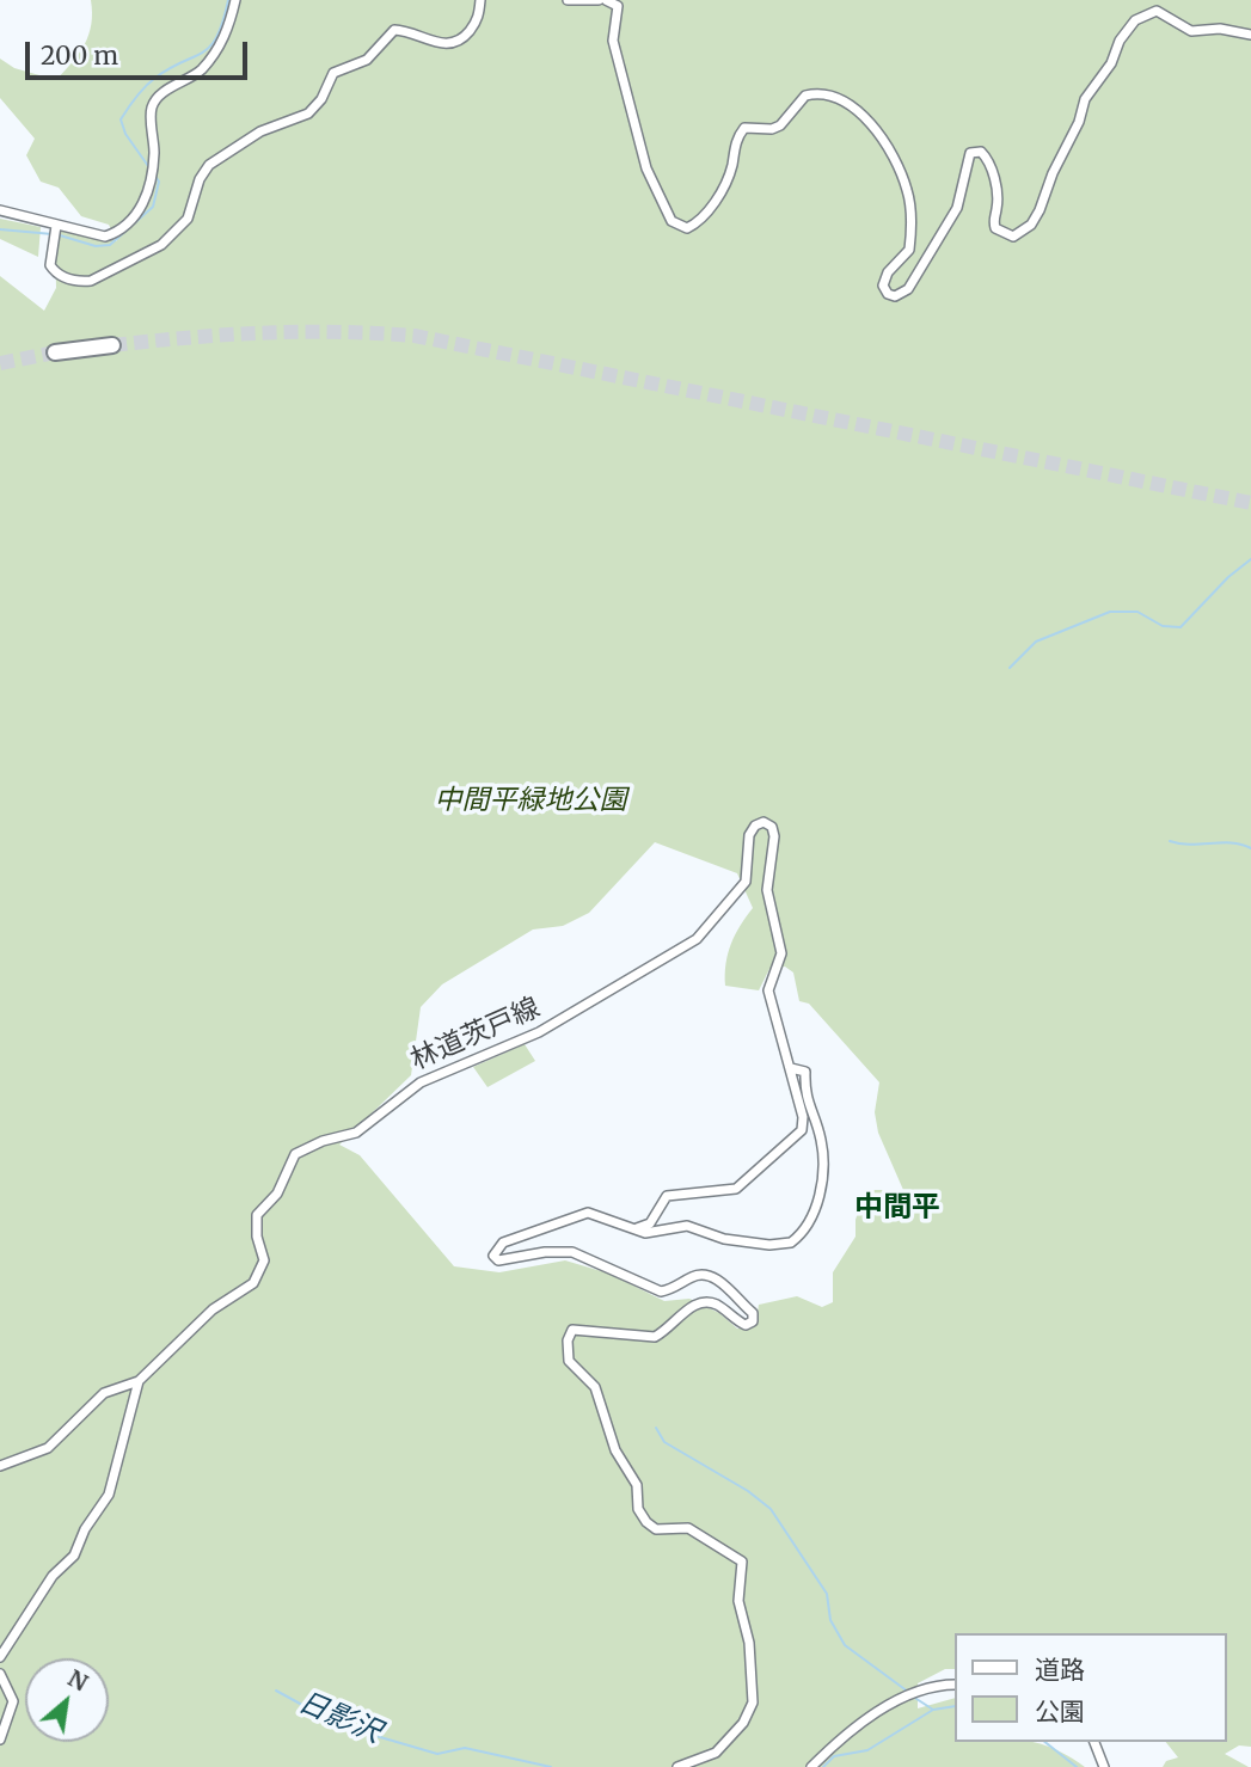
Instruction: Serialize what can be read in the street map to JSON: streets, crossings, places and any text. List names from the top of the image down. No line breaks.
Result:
{"streets":{"street":["林道茨戸線"]},"districts":["中間平"],"water":["日影沢"],"parks":["中間平緑地公園"],"legend":["道路","公園"],"scale_bar":"200 m","north":"top right"}
